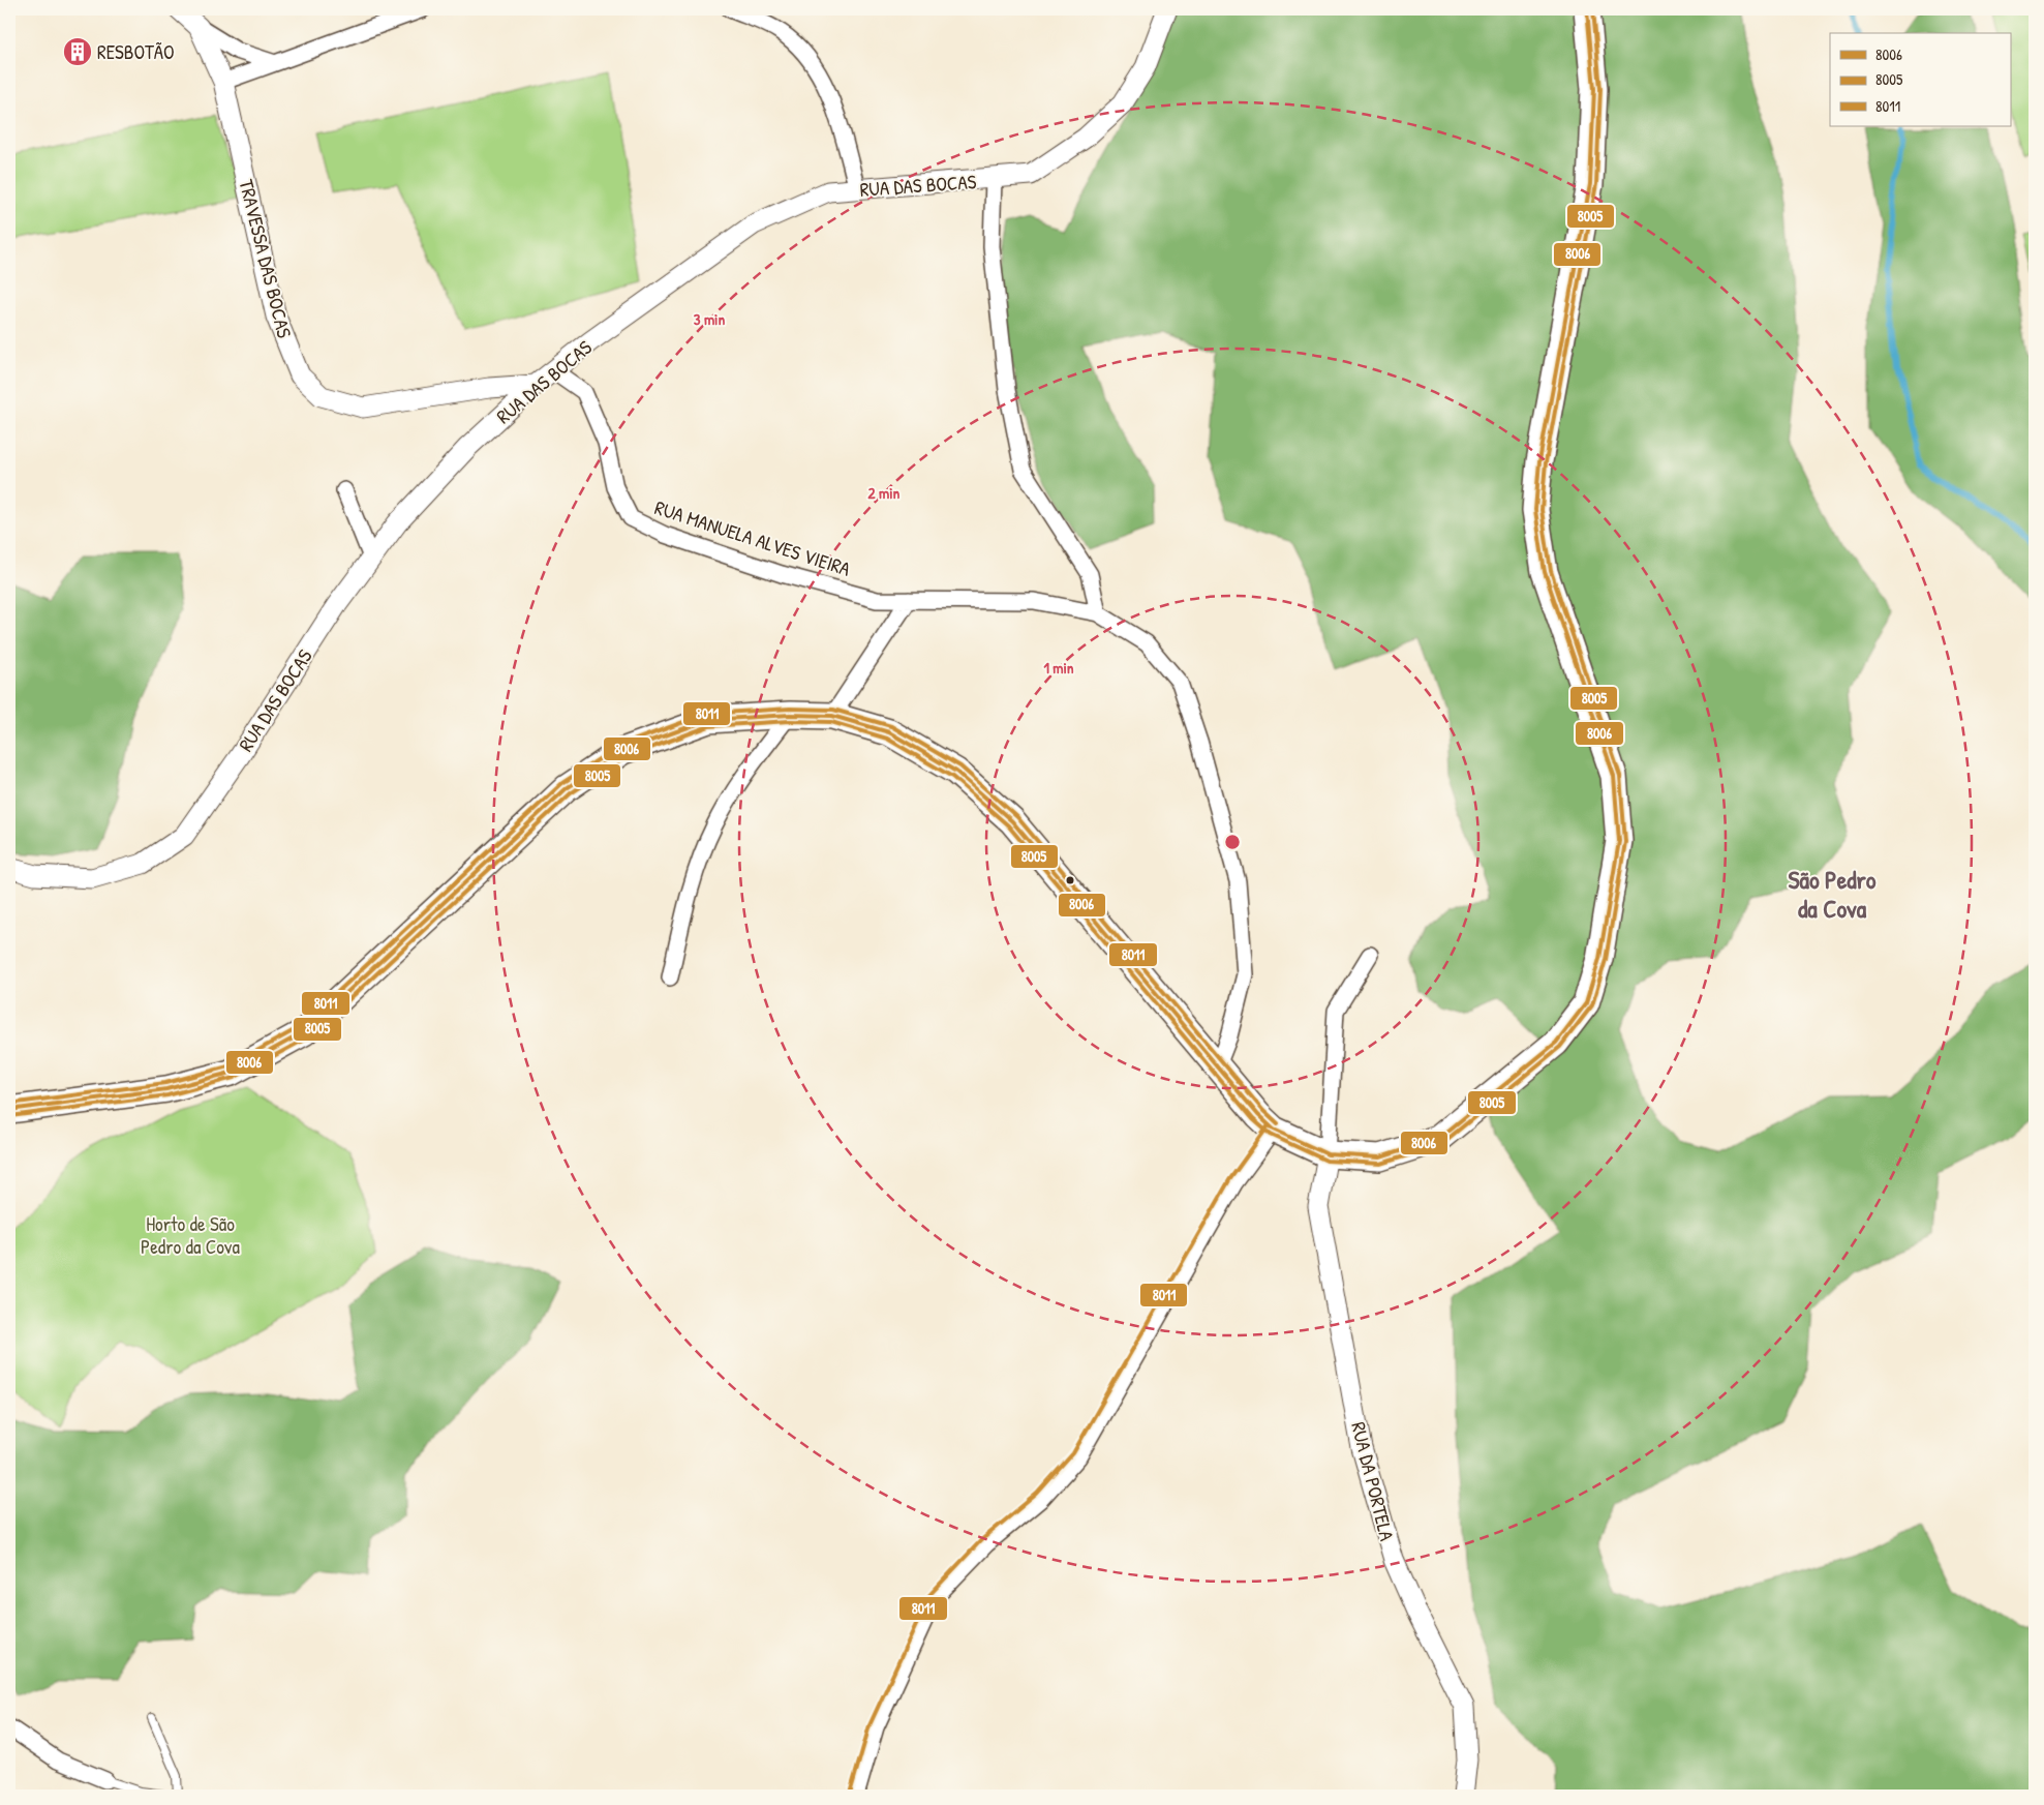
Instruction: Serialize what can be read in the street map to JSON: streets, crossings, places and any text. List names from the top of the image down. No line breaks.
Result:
{"streets":{"street":["RUA DAS BOCAS","TRAVESSA DAS BOCAS","RUA MANUELA ALVES VIEIRA","RUA DA PORTELA"]},"crossings":[["RUA DAS BOCAS","TRAVESSA DAS BOCAS"],["RUA DAS BOCAS","RUA MANUELA ALVES VIEIRA"]],"districts":["São Pedro da Cova"],"parks":["Horto de São Pedro da Cova"],"places":{"building":["RESBOTÃO"]},"lines":["transit line 8006","transit line 8005","transit line 8011"],"legend":["8006","8005","8011"],"rings":["3 min","2 min","1 min"]}
